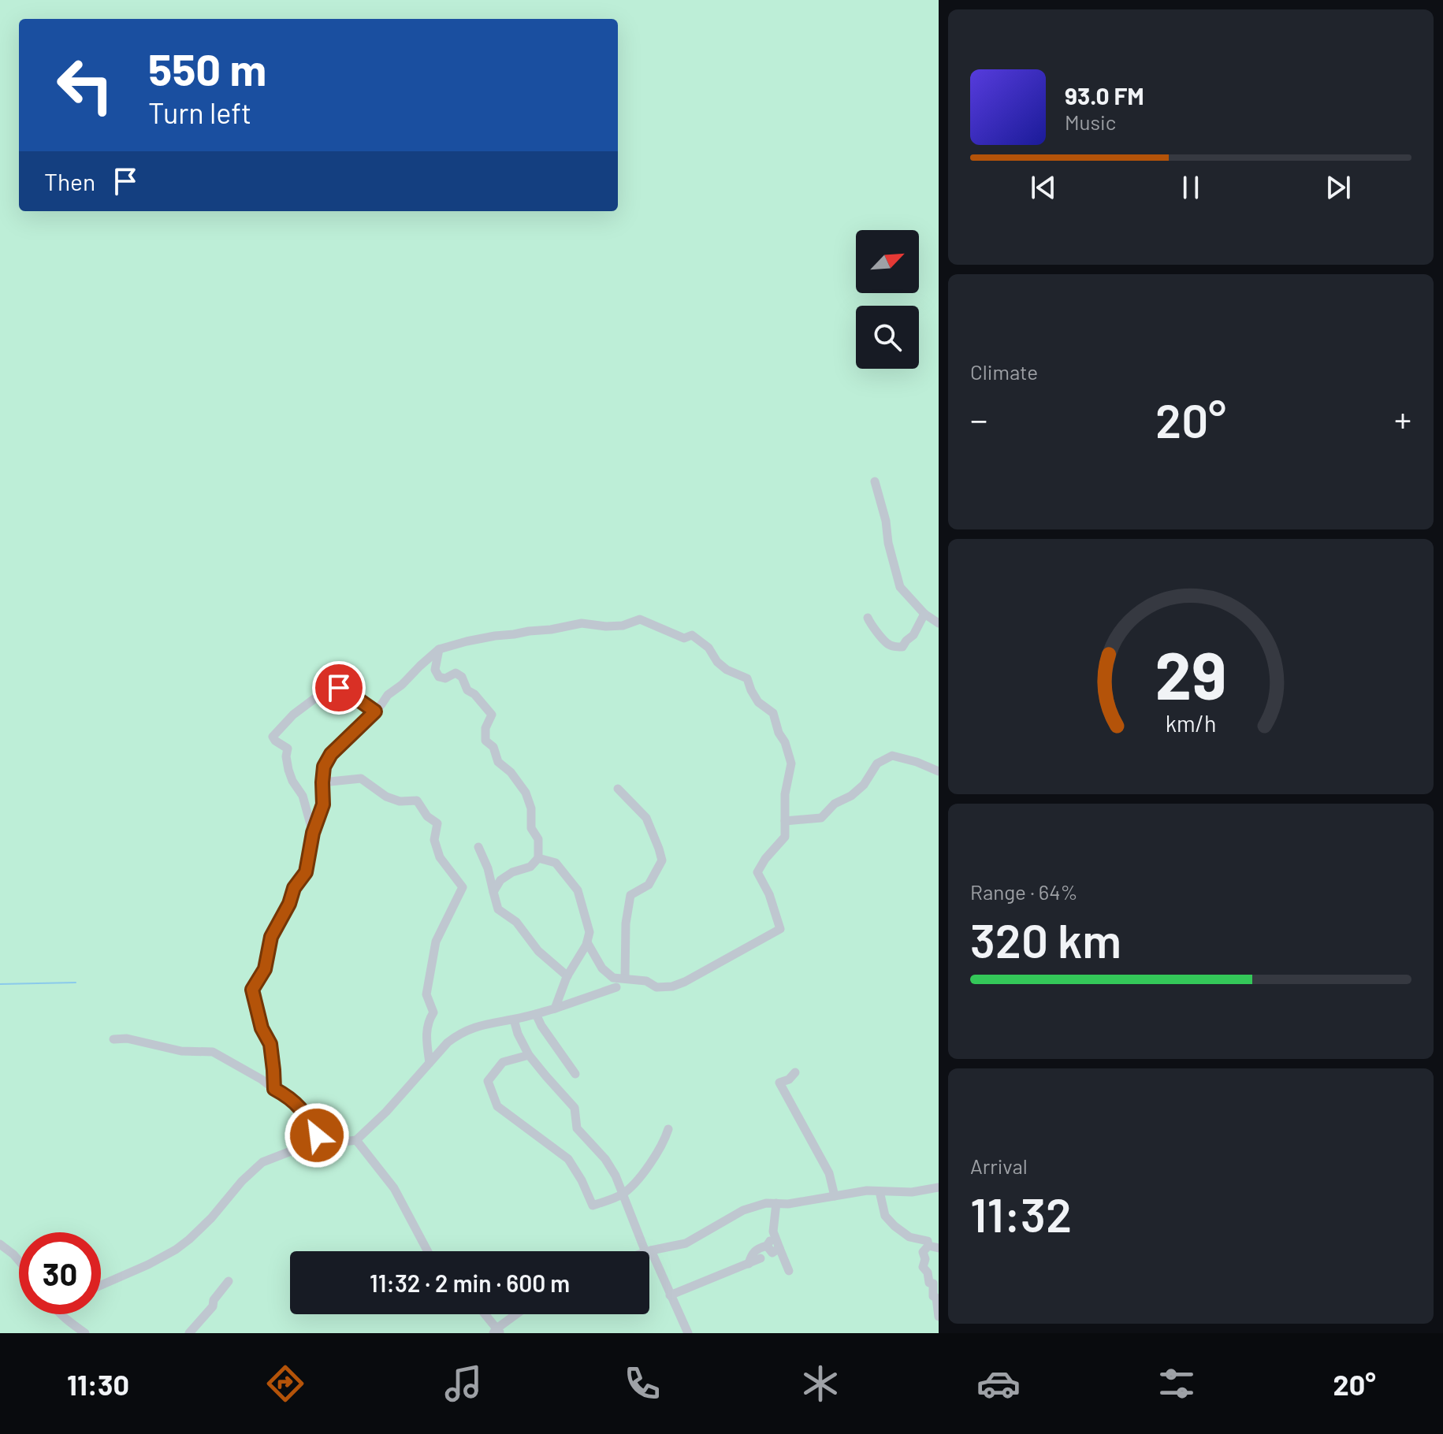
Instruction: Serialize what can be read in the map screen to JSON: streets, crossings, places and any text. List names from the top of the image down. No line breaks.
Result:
{"north":"top right","page":{"turn":["550 m","Turn left"],"song":["93.0 FM","Music"],"then":"Then","tile":["Climate",["Range · 64%","320 km"],["Arrival","11:32"]],"heat":["−","20°","+"],"limit":"30","trip":"11:32 · 2 min · 600 m","tabs":["11:30","20°"],"gauge":["29","km/h"]}}
